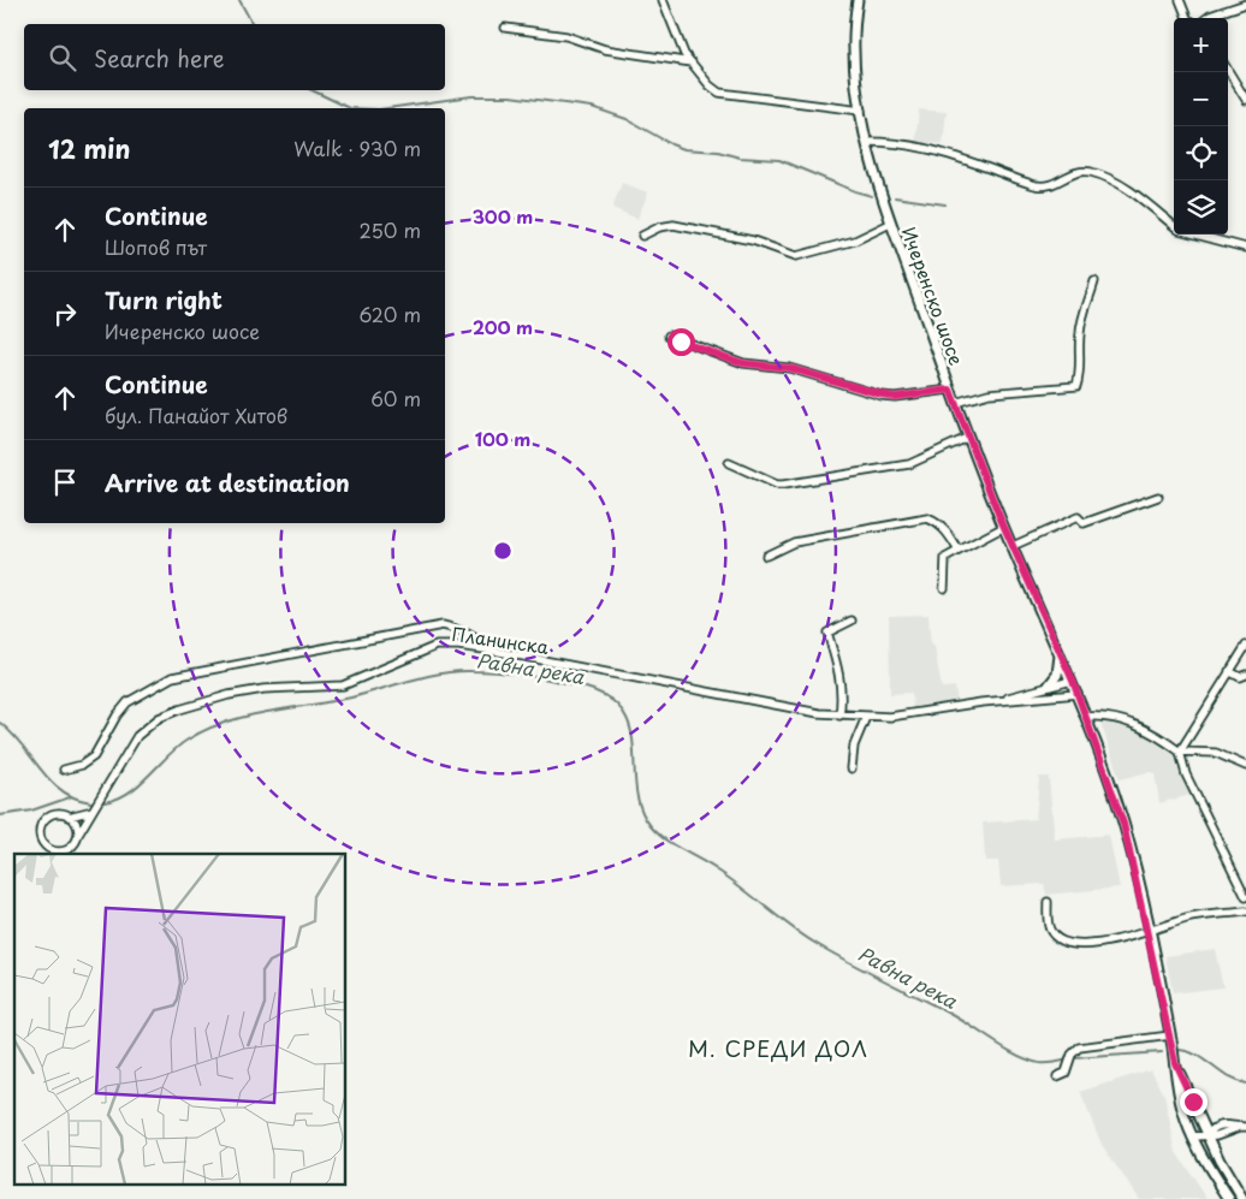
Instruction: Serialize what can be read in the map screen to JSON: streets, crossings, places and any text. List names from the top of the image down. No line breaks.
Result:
{"streets":{"street":["Ичеренско шосе","Планинска"]},"districts":["М. СРЕДИ ДОЛ"],"water":["Равна река"],"page":{"map_buttons":["+","−"],"search":"Search here","heading":["12 min","Walk · 930 m"],"list":[["Continue","Шопов път","250 m"],["Turn right","Ичеренско шосе","620 m"],["Continue","бул. Панайот Хитов","60 m"],"Arrive at destination"]},"rings":["300 m","200 m","100 m"]}
